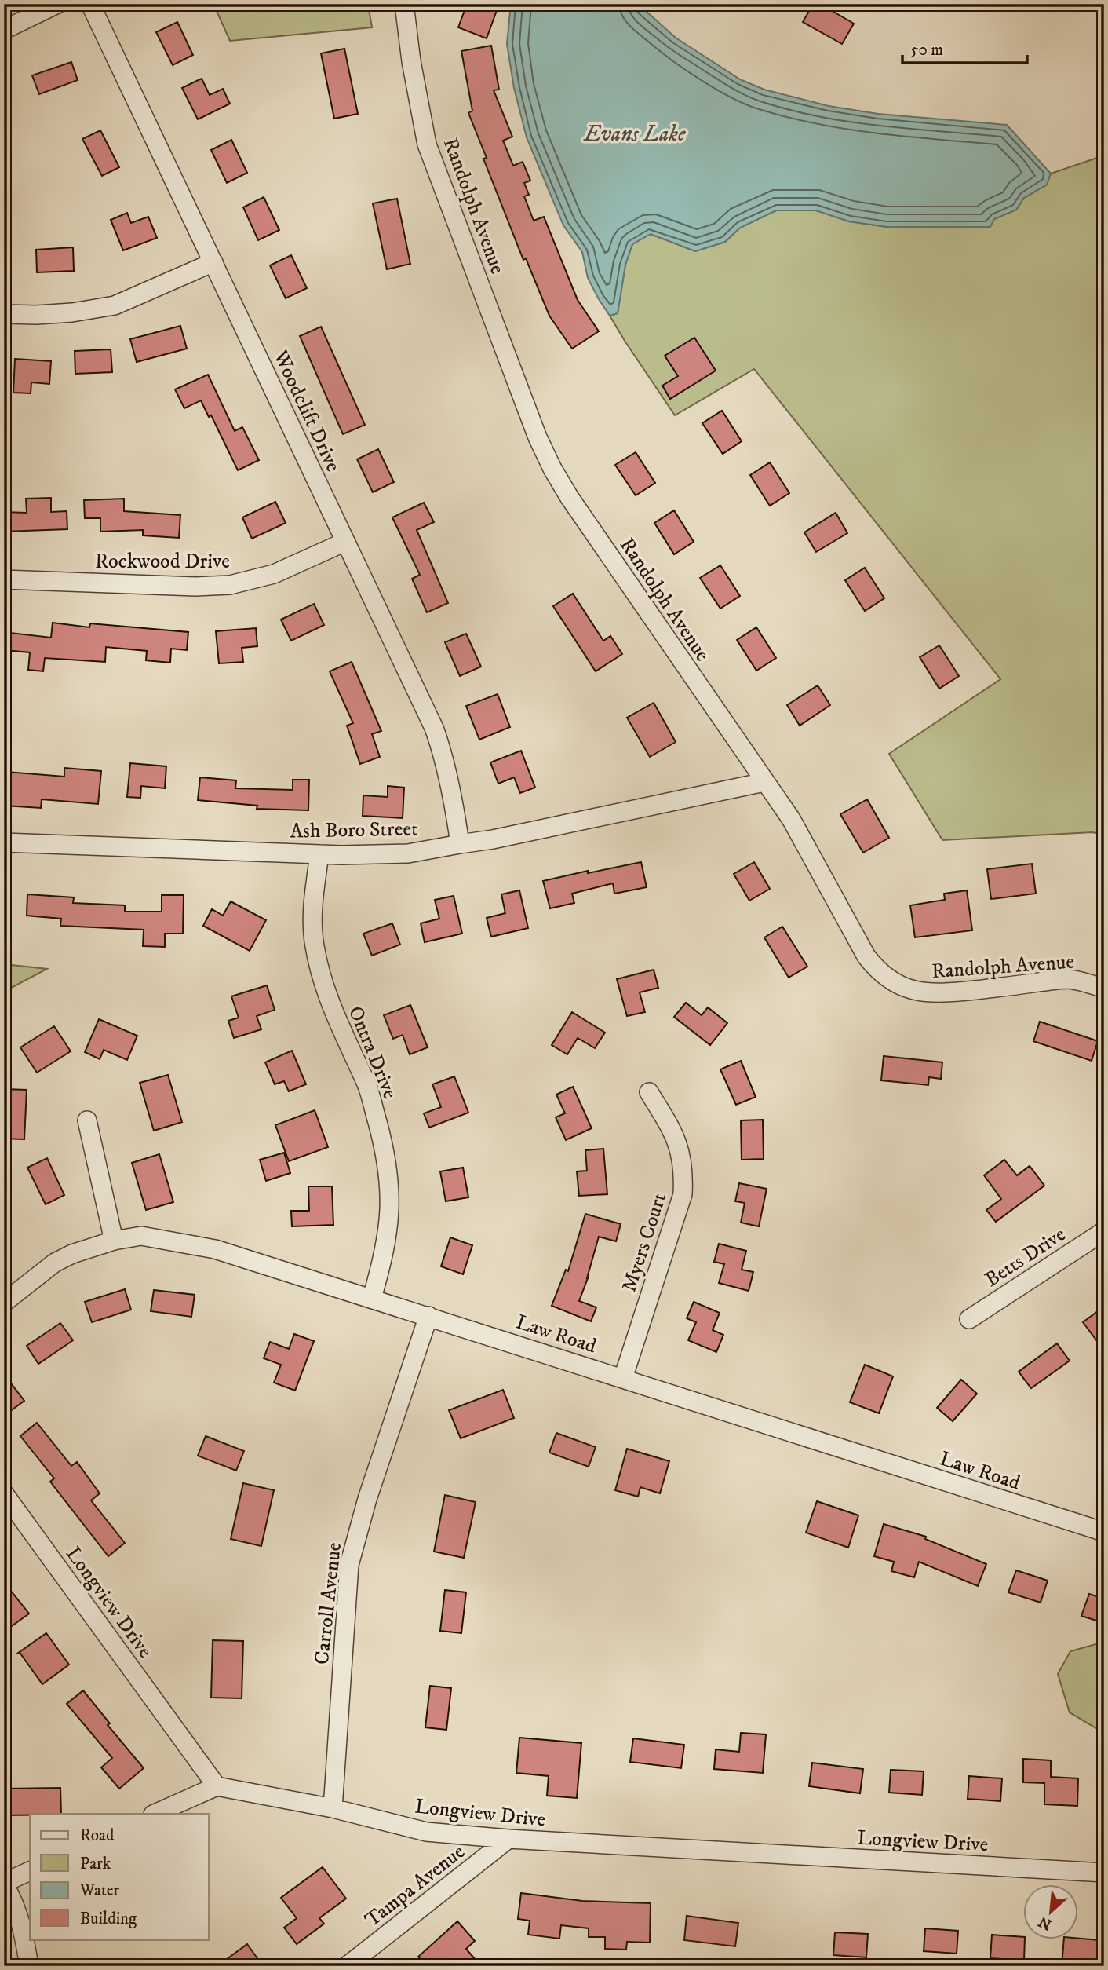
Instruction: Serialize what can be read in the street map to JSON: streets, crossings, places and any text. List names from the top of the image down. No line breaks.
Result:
{"streets":{"street":["Randolph Avenue","Woodclift Drive","Rockwood Drive","Ash Boro Street","Ontra Drive","Myers Court","Betts Drive","Law Road","Longview Drive","Carroll Avenue","Tampa Avenue"]},"crossings":[["Randolph Avenue","Ash Boro Street"],["Woodclift Drive","Rockwood Drive"],["Woodclift Drive","Ash Boro Street"],["Ash Boro Street","Ontra Drive"],["Ontra Drive","Law Road"],["Myers Court","Law Road"],["Law Road","Carroll Avenue"],["Longview Drive","Carroll Avenue"],["Longview Drive","Tampa Avenue"]],"water":["Evans Lake"],"legend":["Road","Park","Water","Building"],"scale_bar":"50 m","north":"bottom left"}
